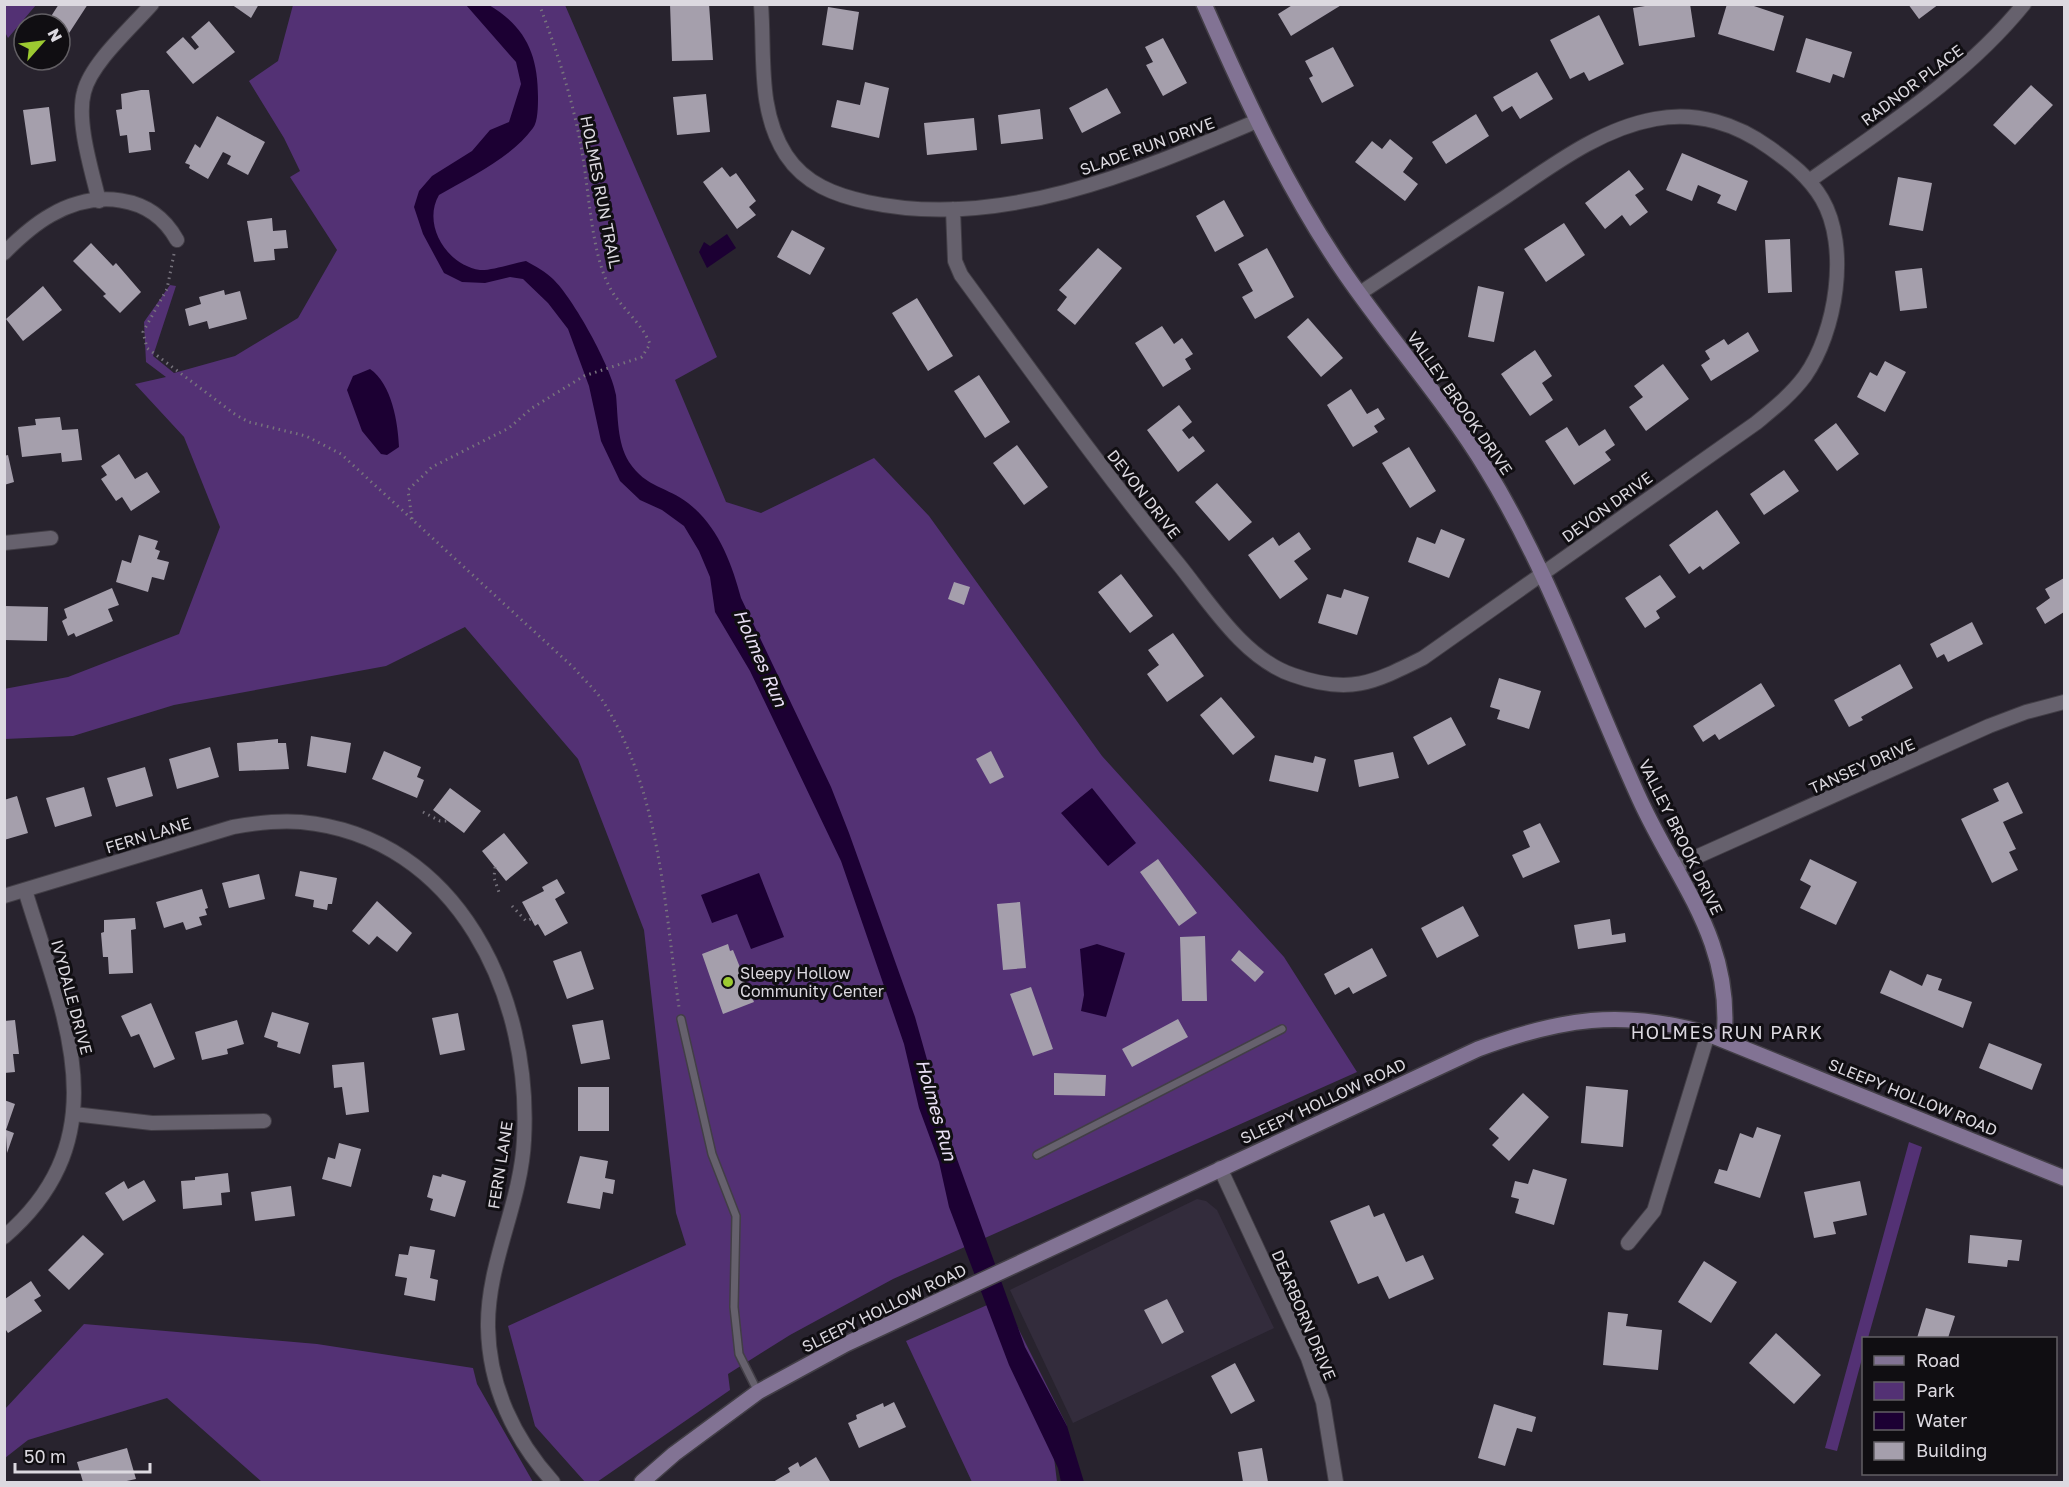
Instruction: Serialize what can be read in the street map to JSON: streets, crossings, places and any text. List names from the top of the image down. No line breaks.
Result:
{"streets":{"main road":["VALLEY BROOK DRIVE","SLEEPY HOLLOW ROAD"],"street":["RADNOR PLACE","SLADE RUN DRIVE","DEVON DRIVE","TANSEY DRIVE","FERN LANE","IVYDALE DRIVE","DEARBORN DRIVE"],"path":["HOLMES RUN TRAIL"]},"crossings":[["RADNOR PLACE","DEVON DRIVE"],["SLADE RUN DRIVE","VALLEY BROOK DRIVE"],["SLADE RUN DRIVE","DEVON DRIVE"],["VALLEY BROOK DRIVE","DEVON DRIVE"],["VALLEY BROOK DRIVE","TANSEY DRIVE"],["VALLEY BROOK DRIVE","SLEEPY HOLLOW ROAD"],["FERN LANE","IVYDALE DRIVE"],["SLEEPY HOLLOW ROAD","DEARBORN DRIVE"]],"districts":["HOLMES RUN PARK"],"water":["Holmes Run"],"places":["Sleepy Hollow Community Center"],"legend":["Road","Park","Water","Building"],"scale_bar":"50 m","north":"top right"}
